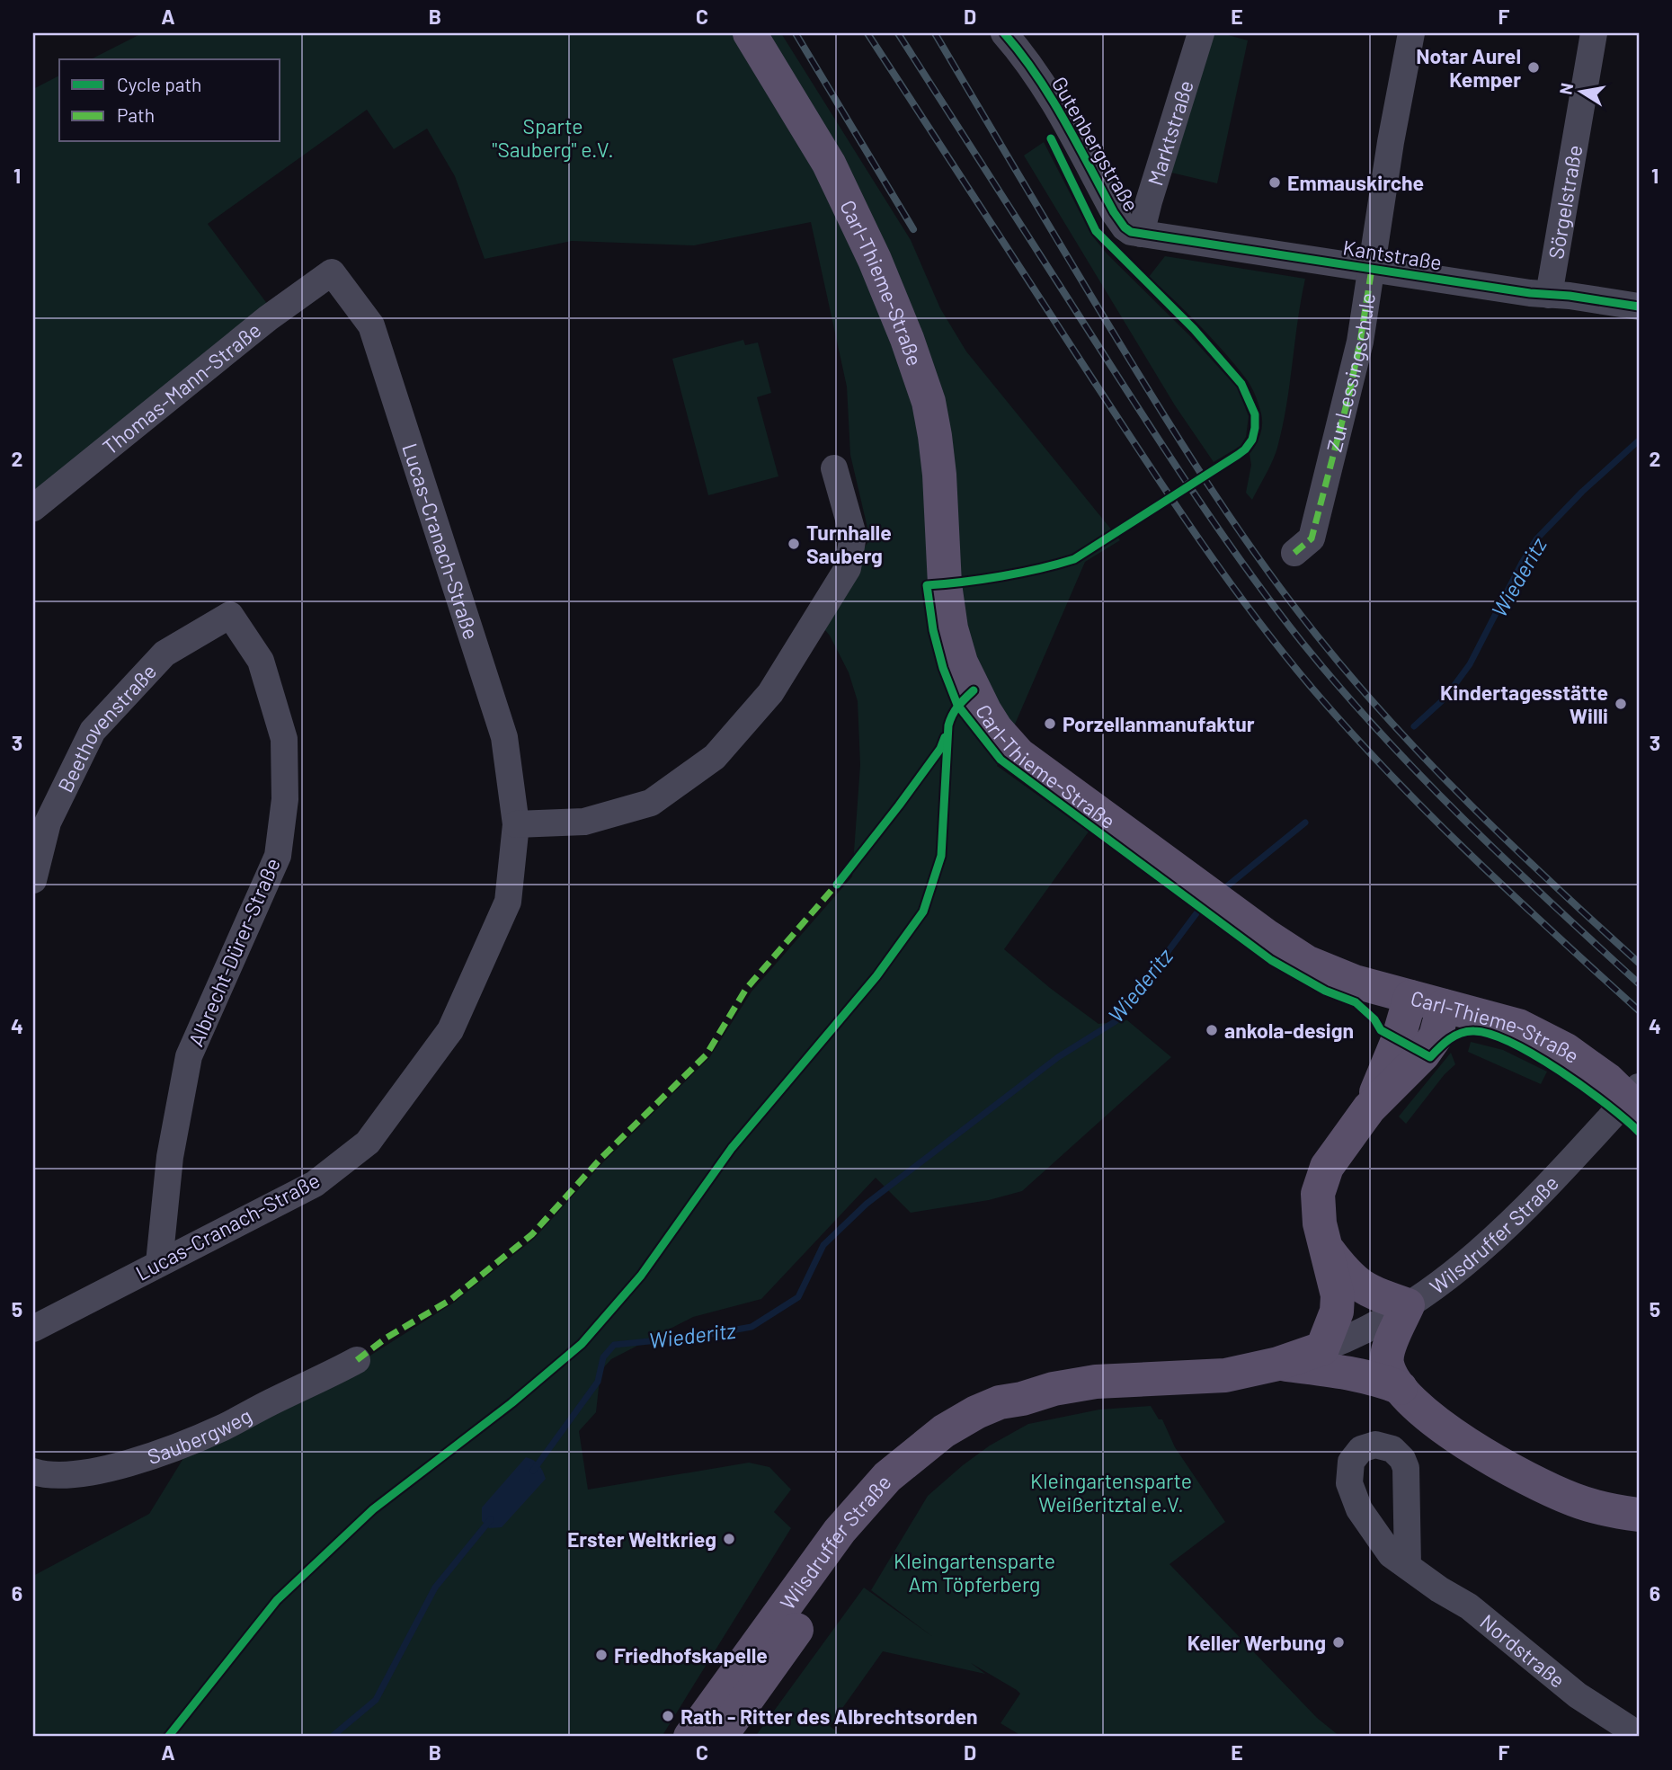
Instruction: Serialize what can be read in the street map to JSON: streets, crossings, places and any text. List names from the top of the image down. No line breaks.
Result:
{"streets":{"main road":["Carl-Thieme-Straße","Wilsdruffer Straße"],"street":["Marktstraße","Gutenbergstraße","Sörgelstraße","Kantstraße","Zur Lessingschule","Thomas-Mann-Straße","Lucas-Cranach-Straße","Beethovenstraße","Albrecht-Dürer-Straße","Saubergweg","Nordstraße"]},"crossings":[["Marktstraße","Gutenbergstraße"],["Marktstraße","Kantstraße"],["Gutenbergstraße","Kantstraße"],["Sörgelstraße","Kantstraße"],["Kantstraße","Zur Lessingschule"],["Thomas-Mann-Straße","Lucas-Cranach-Straße"],["Lucas-Cranach-Straße","Albrecht-Dürer-Straße"],["Beethovenstraße","Albrecht-Dürer-Straße"]],"water":["Wiederitz"],"parks":["Sparte \"Sauberg\" e.V.","Kleingartensparte Weißeritztal e.V.","Kleingartensparte Am Töpferberg"],"places":["Notar Aurel Kemper","Emmauskirche","Turnhalle Sauberg","Kindertagesstätte Willi","Porzellanmanufaktur","ankola-design","Erster Weltkrieg","Keller Werbung","Friedhofskapelle","Rath - Ritter des Albrechtsorden"],"legend":["Cycle path","Path"],"north":"left","grid":{"columns":["A","B","C","D","E","F"],"rows":["1","2","3","4","5","6"]}}
